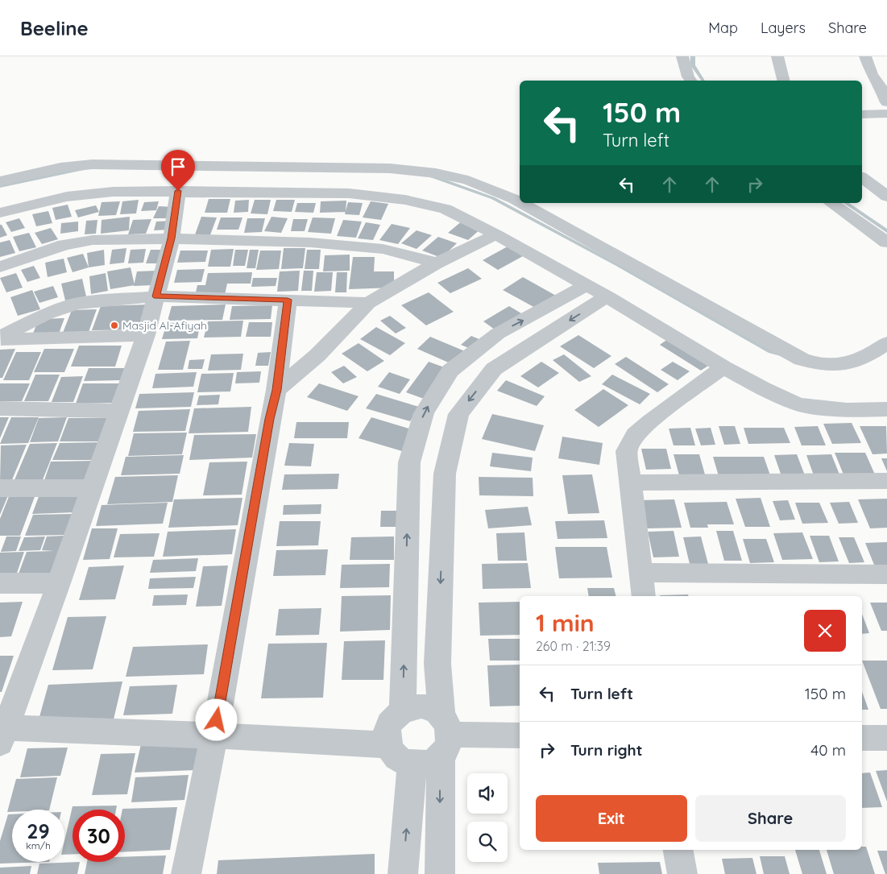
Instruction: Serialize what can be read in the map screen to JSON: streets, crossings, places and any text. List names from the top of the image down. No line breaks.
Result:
{"places":["Masjid Al-Afiyah"],"page":{"header":"Beeline","nav":["Map","Layers","Share"],"turn":["150 m","Turn left"],"heading":["1 min","260 m · 21:39"],"list":[{"name":"Turn left","value":"150 m"},{"name":"Turn right","value":"40 m"}],"buttons":["Exit","Share"],"speed":"29 km/h","limit":"30"}}
